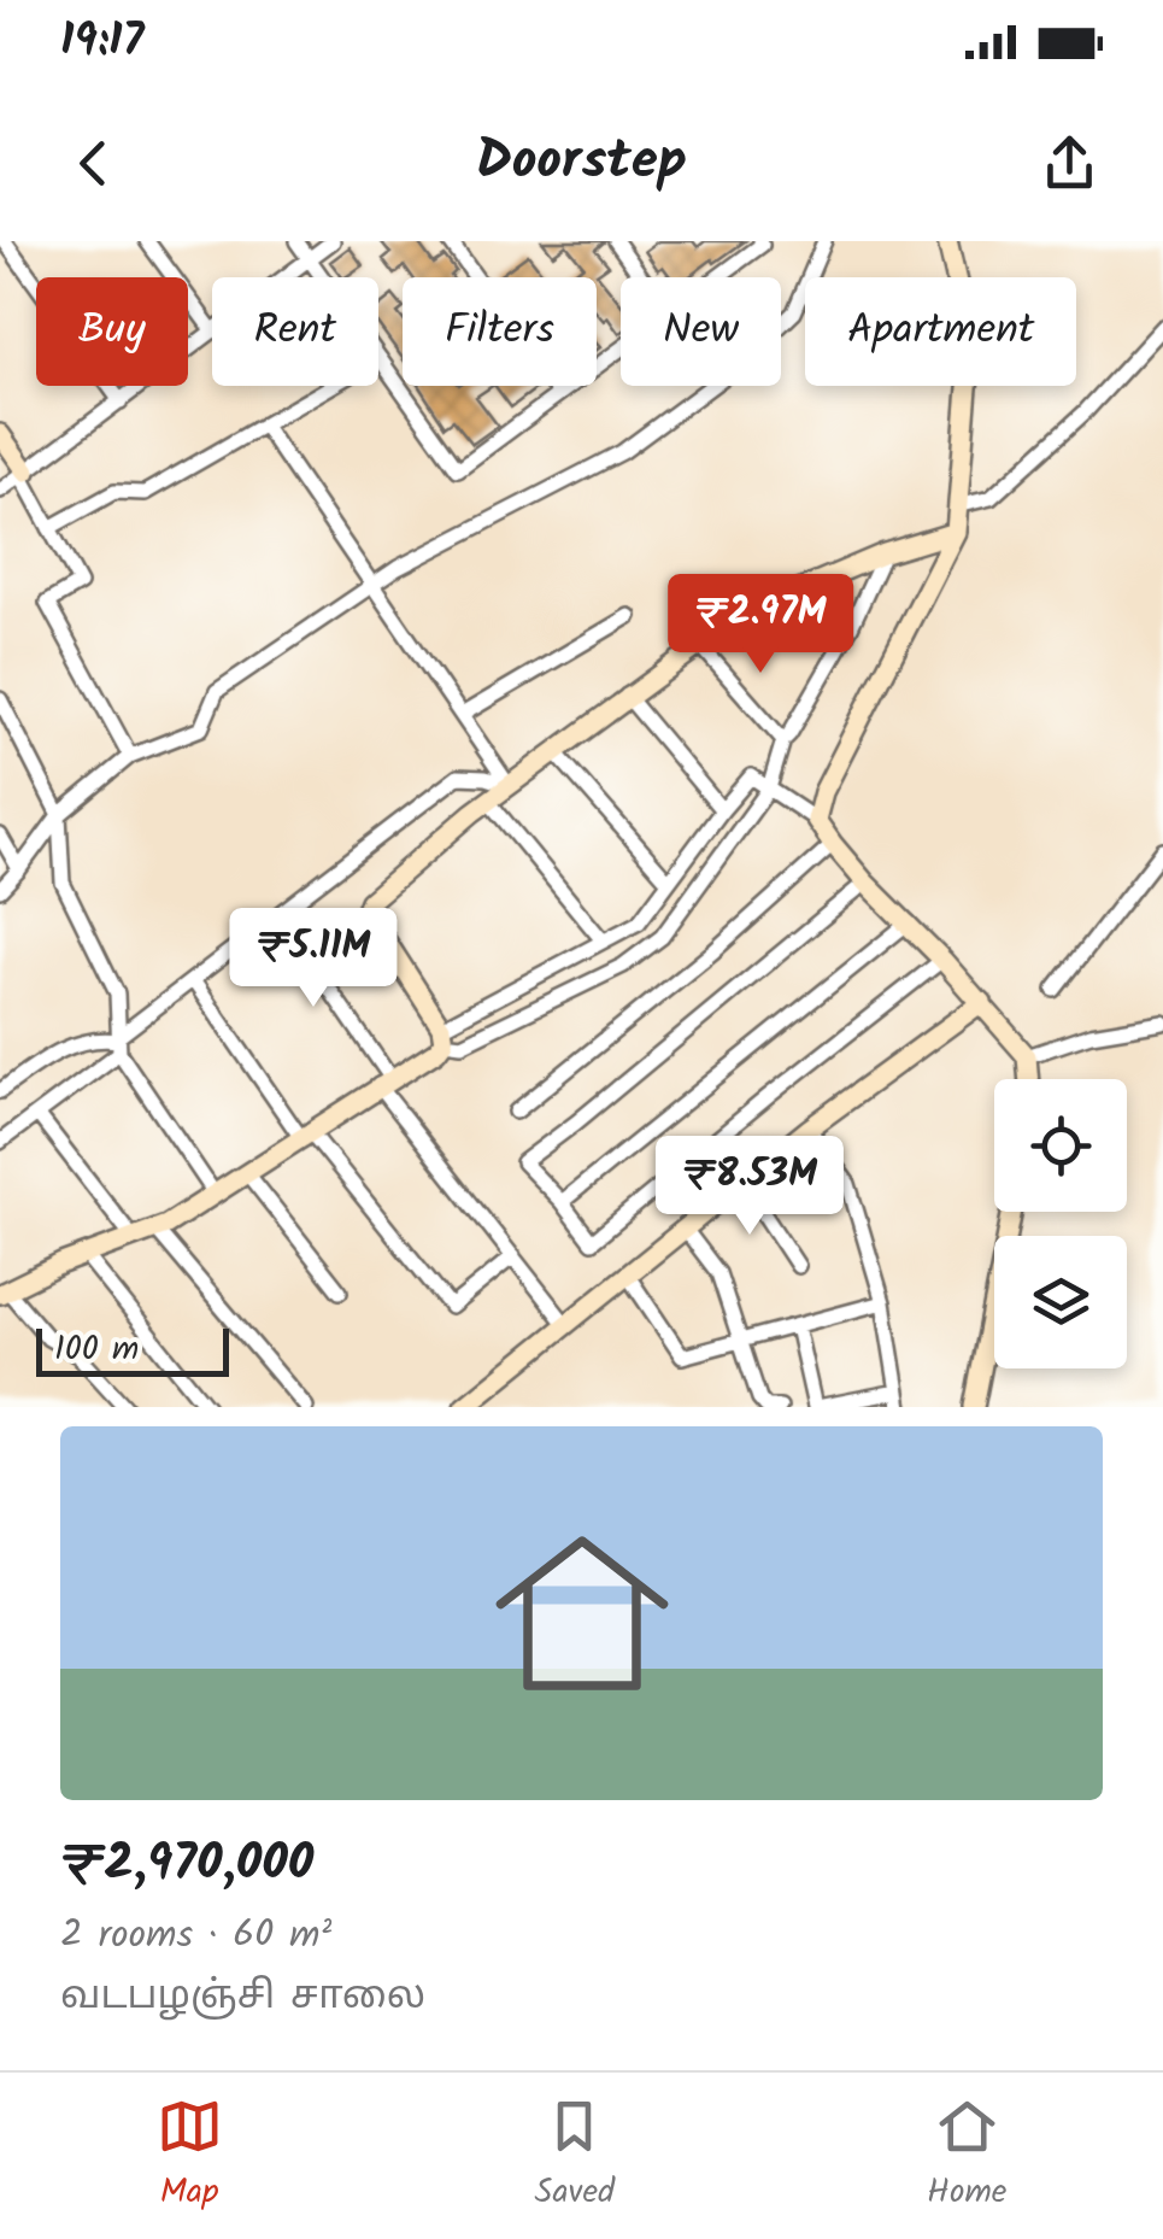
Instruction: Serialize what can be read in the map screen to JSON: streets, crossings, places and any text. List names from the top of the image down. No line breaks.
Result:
{"scale_bar":"100 m","page":{"status":"19:17","header":"Doorstep","chip":["Buy","Rent","Filters","New","Apartment"],"price":["₹2.97M","₹5.11M","₹8.53M"],"scale":"100 m","list":[{"name":"₹2,970,000","note":"2 rooms · 60 m² · வடபழஞ்சி சாலை"}],"tabs":["Map","Saved","Home"]}}
